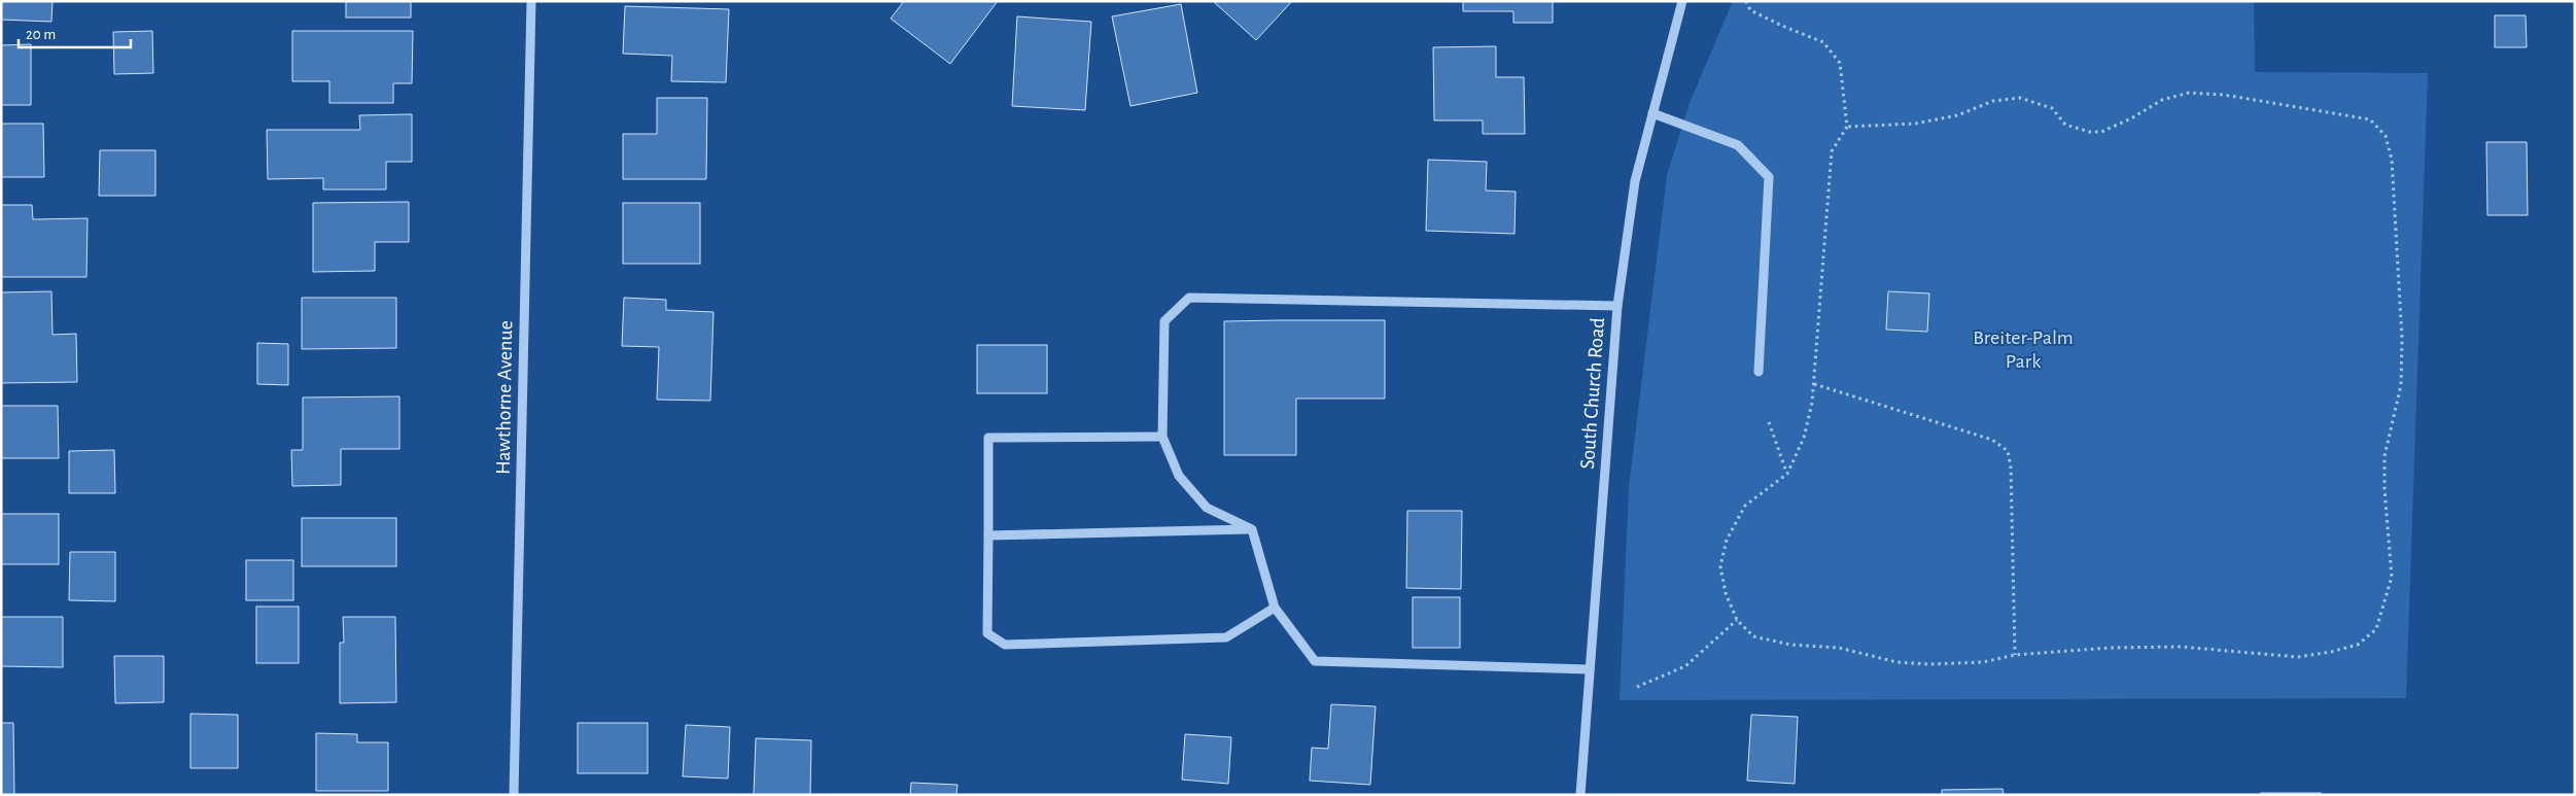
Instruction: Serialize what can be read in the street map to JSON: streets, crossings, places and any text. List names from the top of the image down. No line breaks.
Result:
{"streets":{"street":["South Church Road","Hawthorne Avenue"]},"parks":["Breiter-Palm Park"],"scale_bar":"20 m"}
